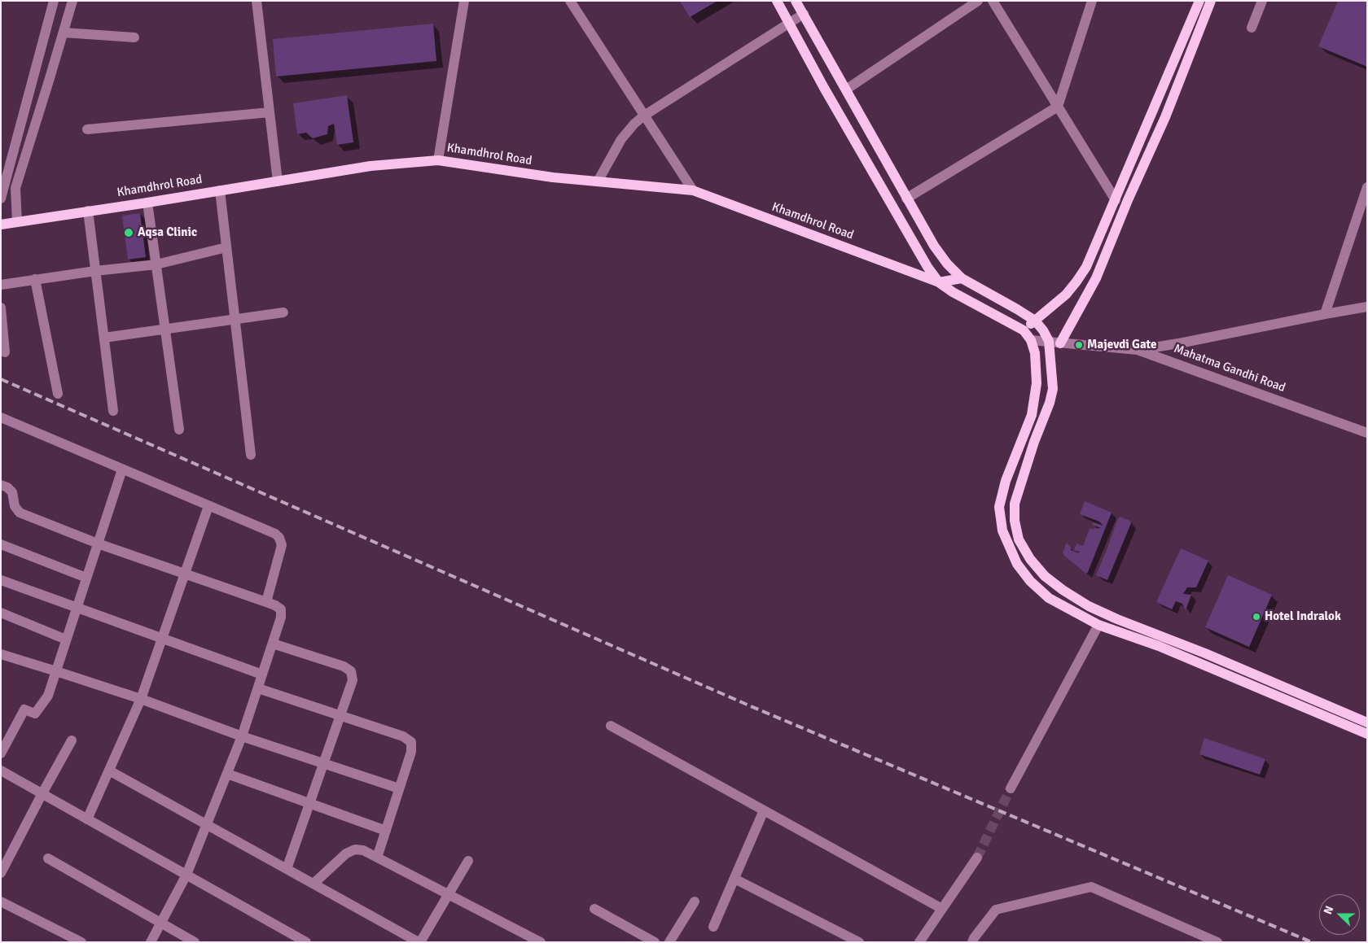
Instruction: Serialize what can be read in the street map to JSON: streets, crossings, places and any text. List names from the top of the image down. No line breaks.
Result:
{"streets":{"main road":["Khamdhrol Road"],"street":["Mahatma Gandhi Road"]},"places":["Aqsa Clinic","Majevdi Gate","Hotel Indralok"],"north":"left"}
